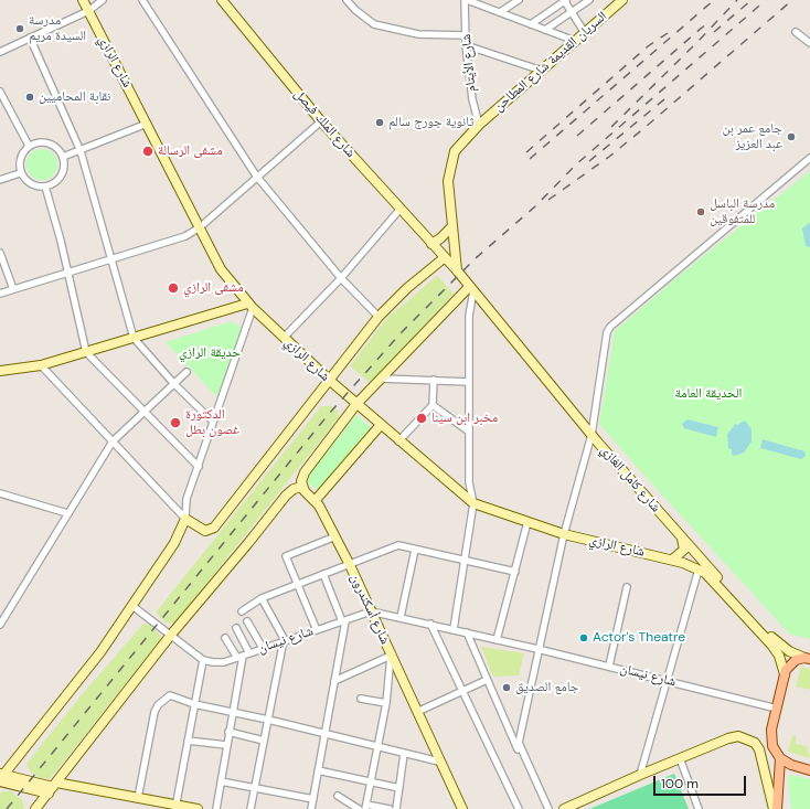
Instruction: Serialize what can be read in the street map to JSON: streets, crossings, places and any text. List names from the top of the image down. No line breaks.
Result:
{"streets":{"main road":["شارع الرازي","السريان القديمة شارع المطاحن","شارع الملك فيصل","شارع كامل الغازي","شارع أسكندرون"],"street":["شارع الأيتام","شارع نيسان"]},"crossings":[["السريان القديمة شارع المطاحن","شارع الأيتام"],["شارع الملك فيصل","شارع كامل الغازي"],["شارع أسكندرون","شارع نيسان"]],"parks":["حديقة الرازي","الحديقة العامة"],"places":["مدرسة السيدة مريم","نقابة المحاميين","ثانوية جورج سالم","جامع عمر بن عبد العزيز","مشفى الرسالة","مدرسة الباسل للمتفوقين","مشفى الرازي","مخبر ابن سينا","الدكتورة غصون بطل","Actor's Theatre","جامع الصديق"],"scale_bar":"100 m"}
